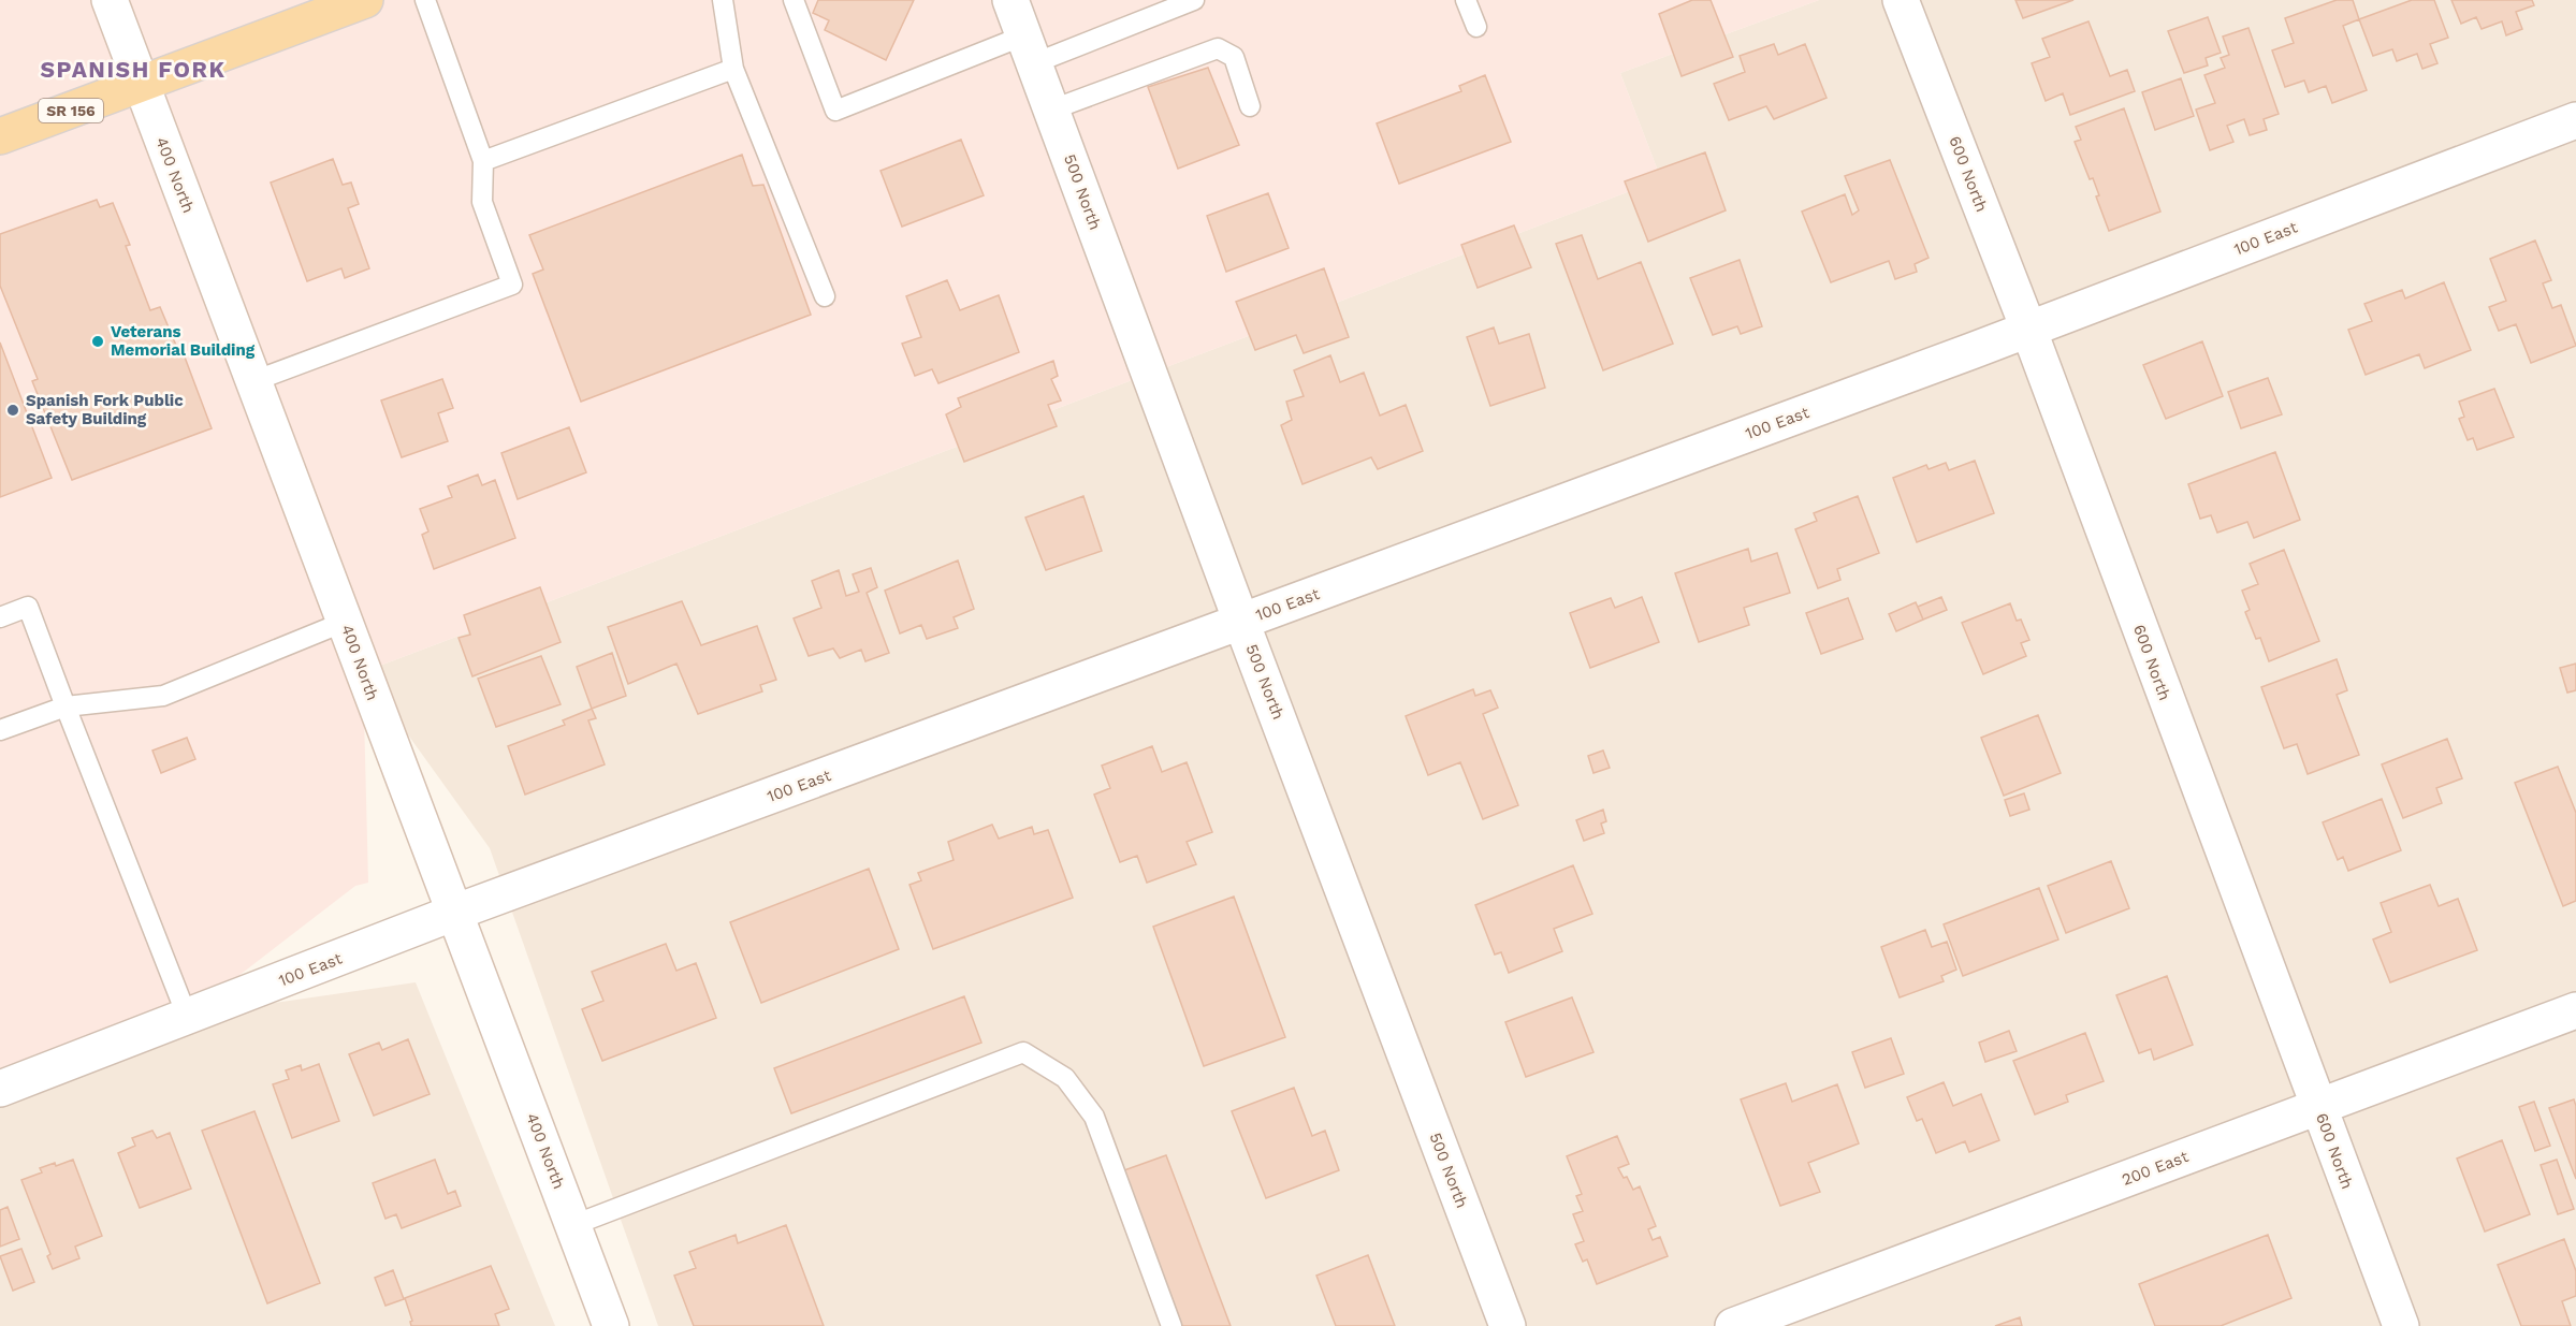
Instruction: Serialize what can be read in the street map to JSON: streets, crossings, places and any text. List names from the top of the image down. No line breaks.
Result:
{"streets":{"main road":["SR 156"],"street":["600 North","400 North","500 North","100 East","200 East"]},"crossings":[["SR 156","400 North"],["600 North","100 East"],["600 North","200 East"],["400 North","100 East"],["500 North","100 East"]],"districts":["SPANISH FORK"],"places":["Veterans Memorial Building","Spanish Fork Public Safety Building"]}
